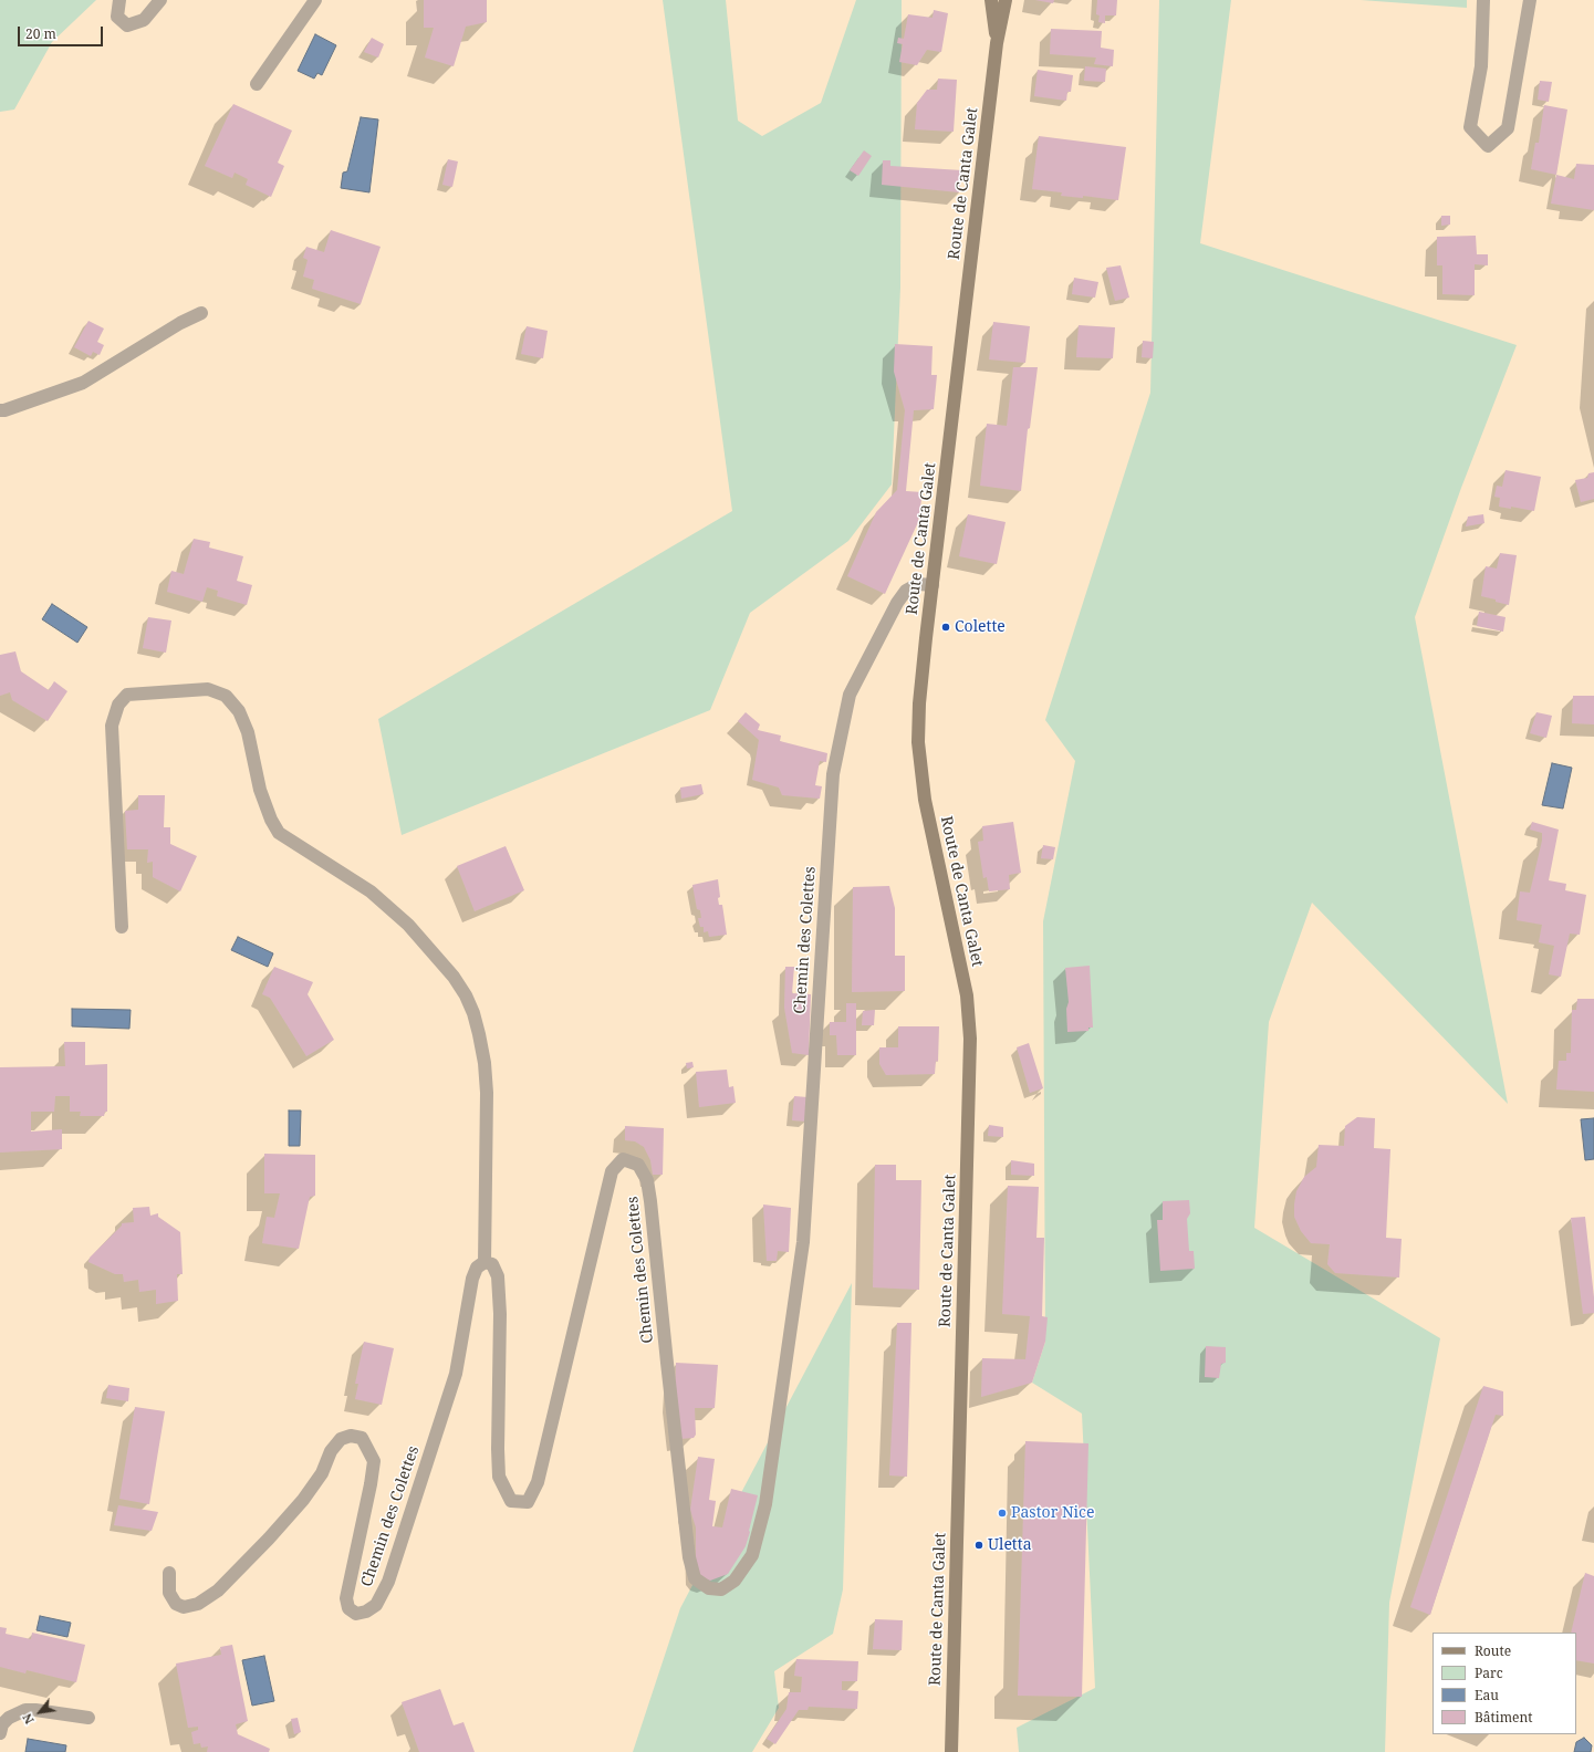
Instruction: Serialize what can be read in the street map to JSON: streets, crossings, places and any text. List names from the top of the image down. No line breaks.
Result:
{"streets":{"main road":["Route de Canta Galet"],"street":["Chemin des Colettes"]},"crossings":[["Route de Canta Galet","Chemin des Colettes"]],"places":["Colette","Pastor Nice","Uletta"],"legend":["Route","Parc","Eau","Bâtiment"],"scale_bar":"20 m","north":"bottom left"}
